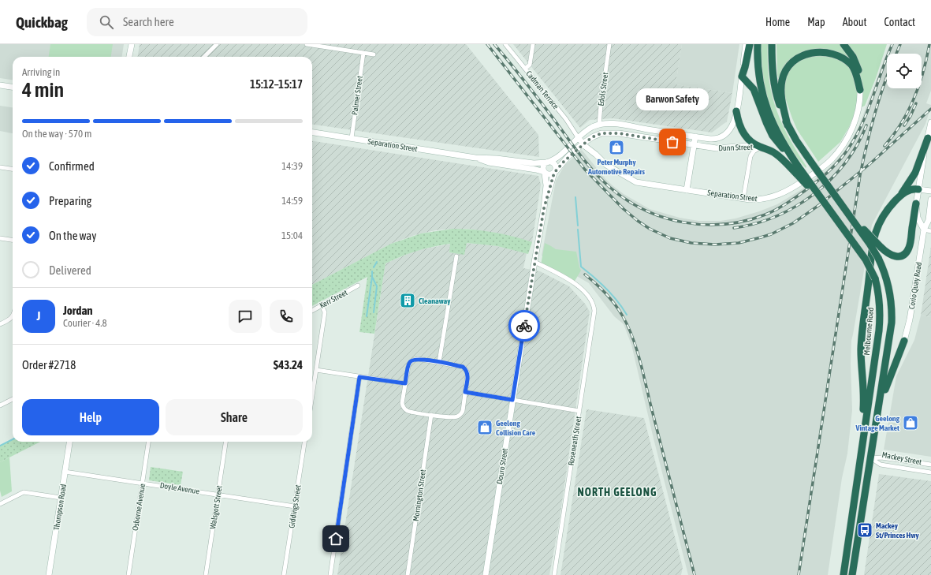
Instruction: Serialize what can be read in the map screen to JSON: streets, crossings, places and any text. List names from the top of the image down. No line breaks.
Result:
{"streets":{"highway":["Melbourne Road","Mackey Street"],"main road":["Edols Street","Separation Street","Dunn Street","Corio Quay Road","Douro Street","Thompson Road"],"street":["Cadman Terrace","Palmer Street","Kerr Street","Roseneath Street","Doyle Avenue","Mornington Street","Giddings Street","Osborne Avenue","Walsgott Street"]},"crossings":[["Edols Street","Dunn Street"],["Cadman Terrace","Separation Street"],["Cadman Terrace","Dunn Street"],["Palmer Street","Separation Street"],["Separation Street","Dunn Street"],["Separation Street","Douro Street"],["Melbourne Road","Mackey Street"],["Roseneath Street","Douro Street"],["Doyle Avenue","Giddings Street"],["Doyle Avenue","Thompson Road"],["Doyle Avenue","Osborne Avenue"],["Doyle Avenue","Walsgott Street"]],"districts":["NORTH GEELONG"],"places":{"other":["Barwon Safety"],"shop":["Peter Murphy Automotive Repairs","Geelong Vintage Market","Geelong Collision Care"],"building":["Cleanaway"],"bus stop":["Mackey St/Princes Hwy"]},"page":{"header":"Quickbag","search":"Search here","nav":["Home","Map","About","Contact"],"heading":["4 min","Arriving in","15:12–15:17"],"panel":["Jordan","Courier · 4.8","Order #2718","$43.24"],"bubble":"Barwon Safety","bar":"On the way · 570 m","list":[["Confirmed","14:39"],["Preparing","14:59"],["On the way","15:04"],"Delivered"],"round":"J","buttons":["Help","Share"]}}
